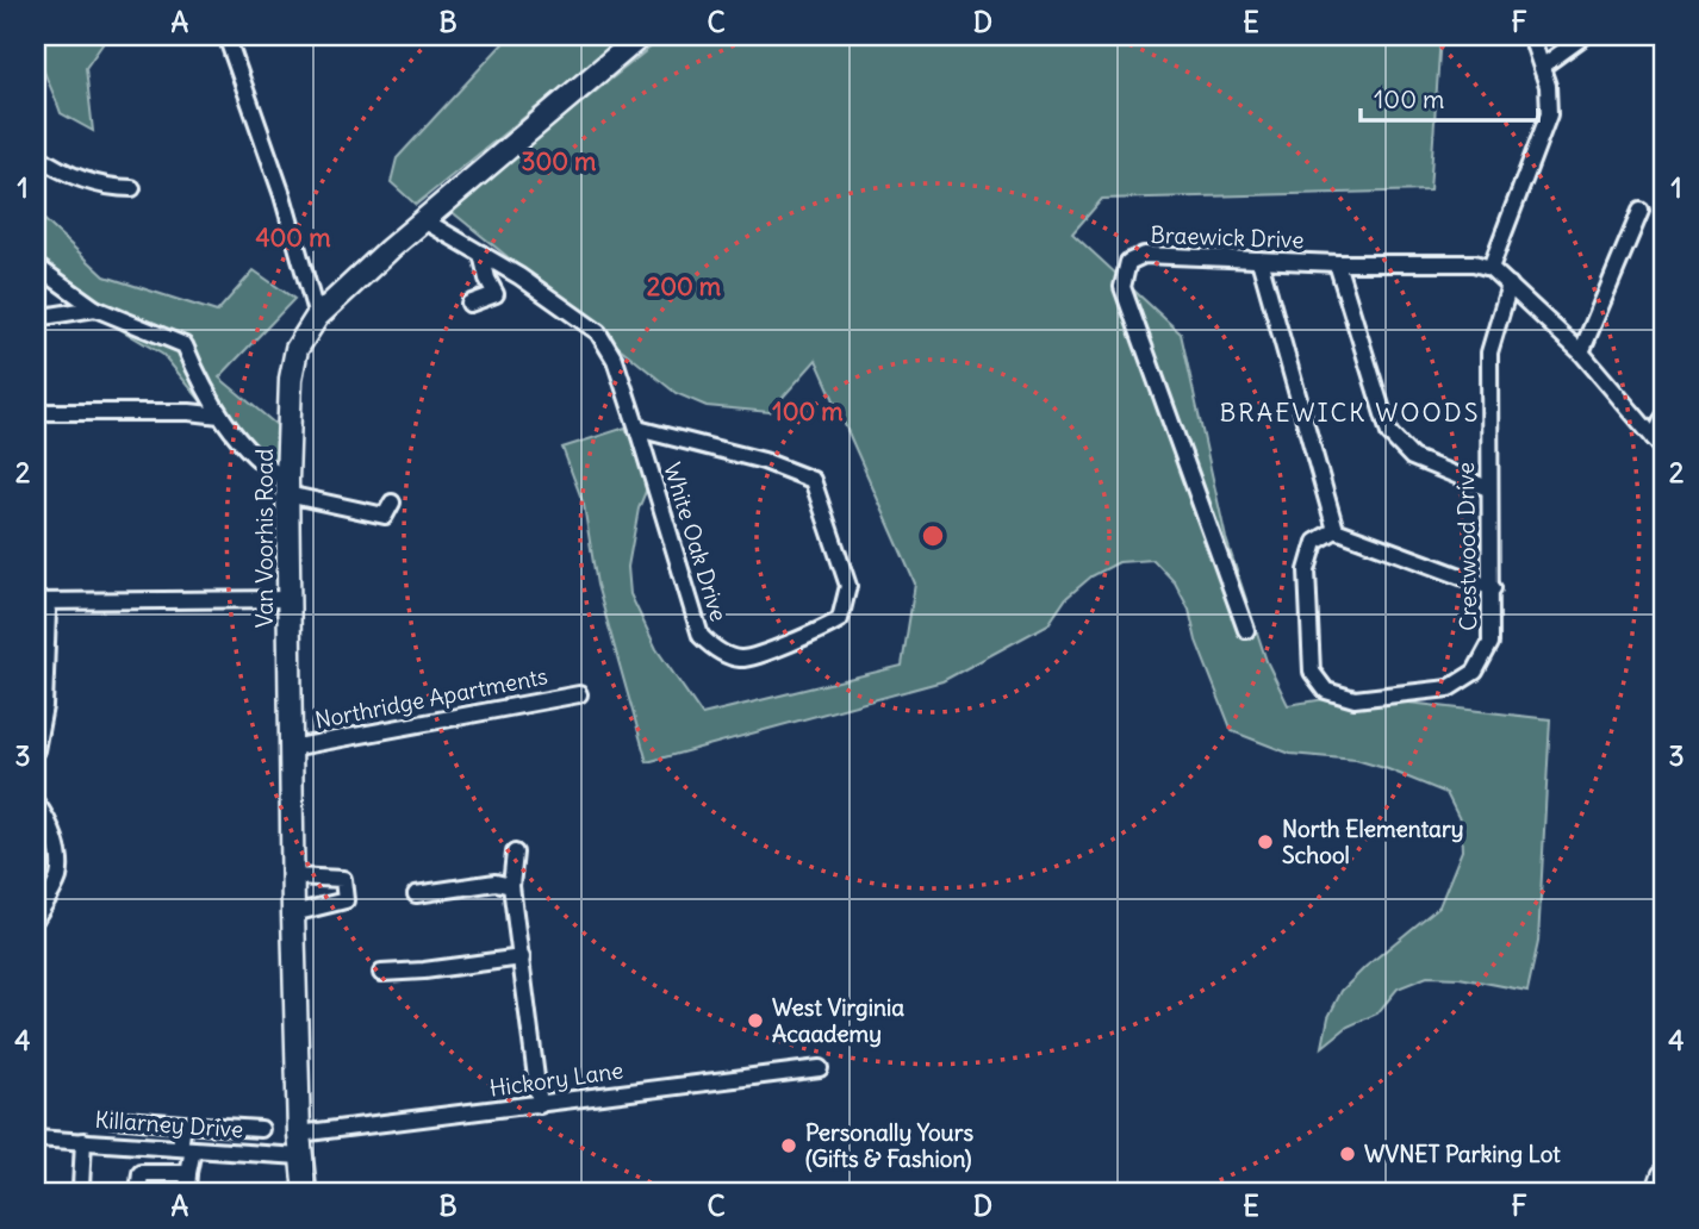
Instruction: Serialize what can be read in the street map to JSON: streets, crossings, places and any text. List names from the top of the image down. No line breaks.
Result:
{"streets":{"street":["Braewick Drive","Van Voorhis Road","White Oak Drive","Crestwood Drive","Northridge Apartments","Hickory Lane","Killarney Drive"]},"crossings":[["Van Voorhis Road","White Oak Drive"],["Van Voorhis Road","Northridge Apartments"],["Van Voorhis Road","Hickory Lane"],["Van Voorhis Road","Killarney Drive"]],"districts":["BRAEWICK WOODS"],"places":["North Elementary School","West Virginia Acaademy","Personally Yours (Gifts & Fashion)","WVNET Parking Lot"],"scale_bar":"100 m","grid":{"columns":["A","B","C","D","E","F"],"rows":["1","2","3","4"]},"rings":["300 m","400 m","200 m","100 m"]}
